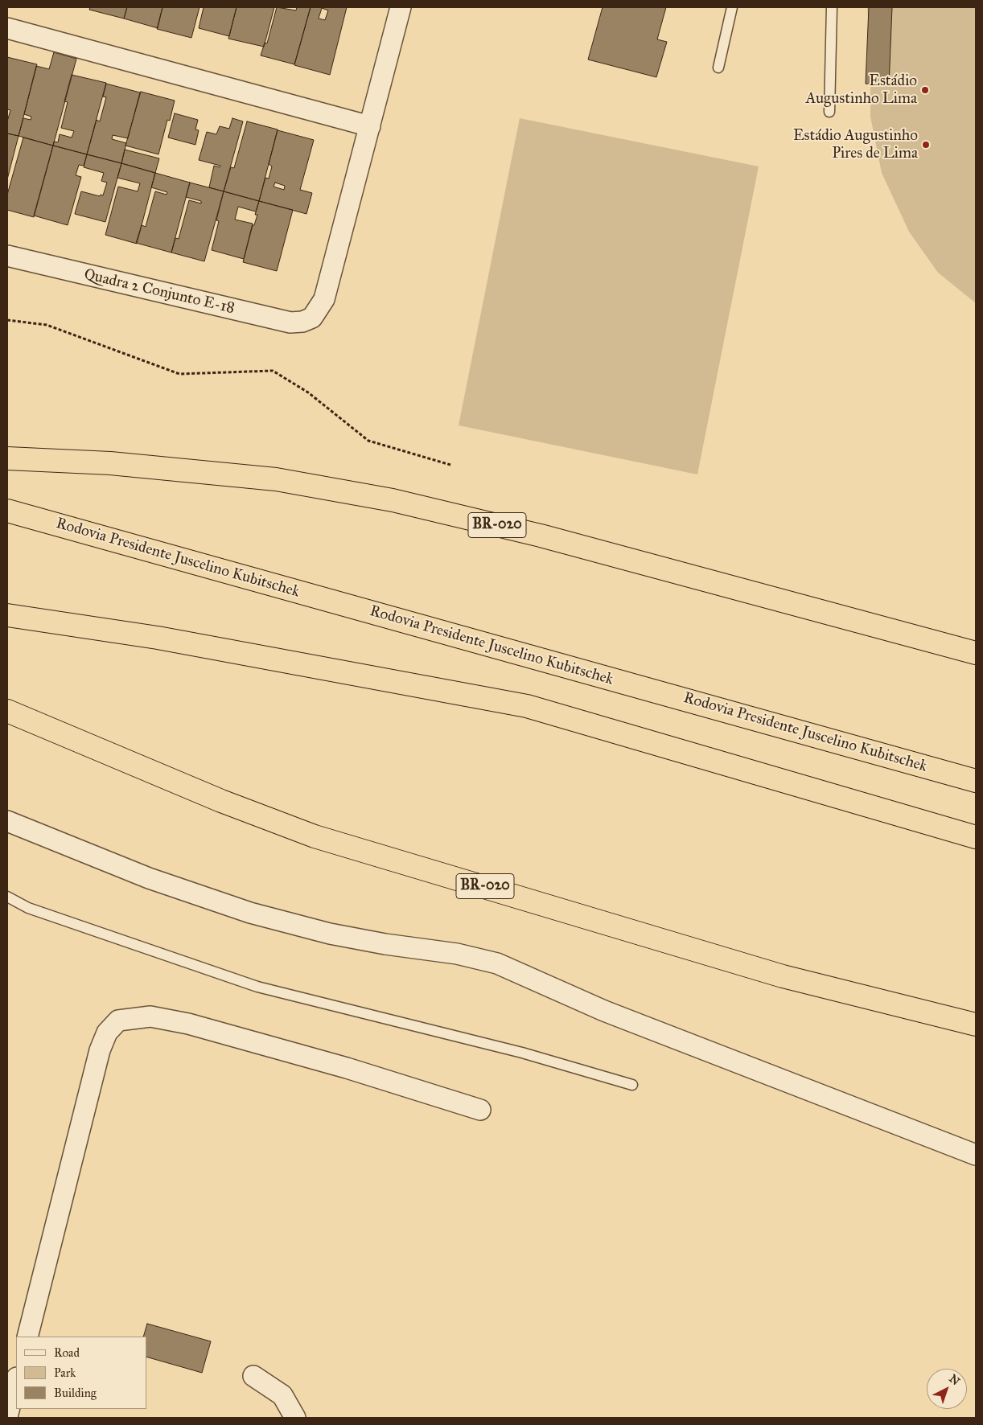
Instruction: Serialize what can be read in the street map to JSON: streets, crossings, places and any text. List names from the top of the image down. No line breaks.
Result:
{"streets":{"highway":["BR-020","Rodovia Presidente Juscelino Kubitschek"],"street":["Quadra 2 Conjunto E-18"]},"places":["Estádio Augustinho Lima","Estádio Augustinho Pires de Lima"],"legend":["Road","Park","Building"],"north":"top right"}
